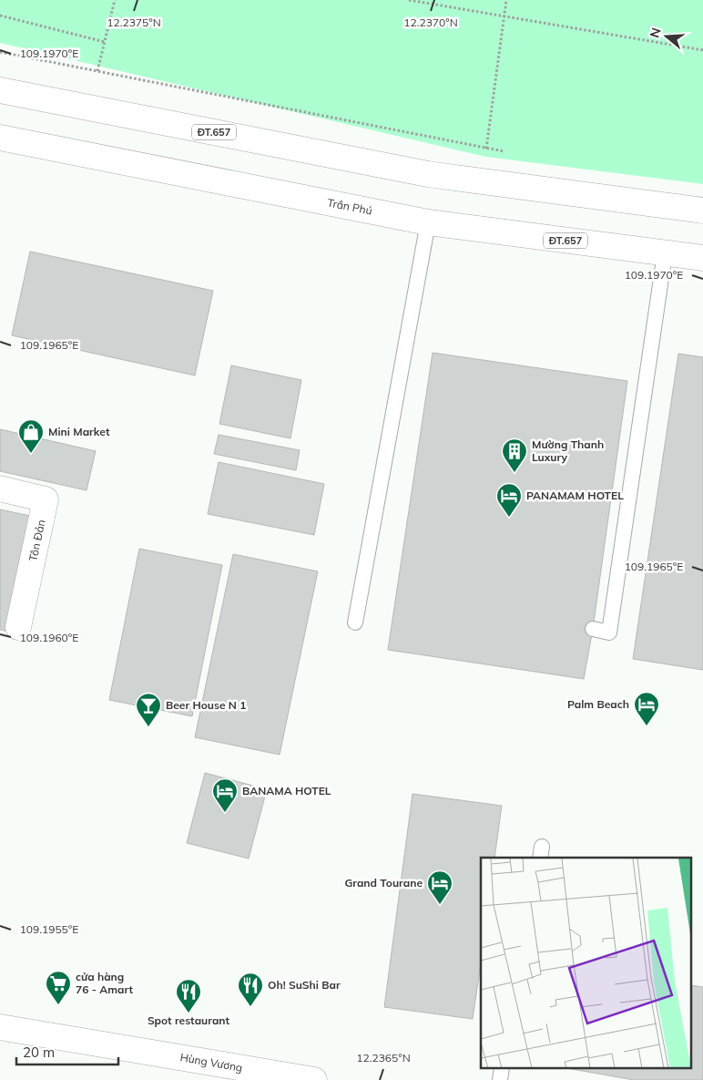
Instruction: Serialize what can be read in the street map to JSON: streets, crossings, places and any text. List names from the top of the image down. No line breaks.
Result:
{"streets":{"main road":["ĐT.657","Trần Phú","Tôn Đản","Hùng Vương"]},"places":{"shop":["Mini Market"],"building":["Mường Thanh Luxury"],"hotel":["PANAMAM HOTEL","Palm Beach","BANAMA HOTEL","Grand Tourane"],"bar":["Beer House N 1"],"supermarket":["cửa hàng 76 - Amart"],"restaurant":["Oh! SuShi Bar","Spot restaurant"]},"scale_bar":"20 m","north":"left","coordinates":["12.2375°N","12.2370°N","109.1970°E","109.1965°E","109.1960°E","109.1955°E","12.2365°N"]}
